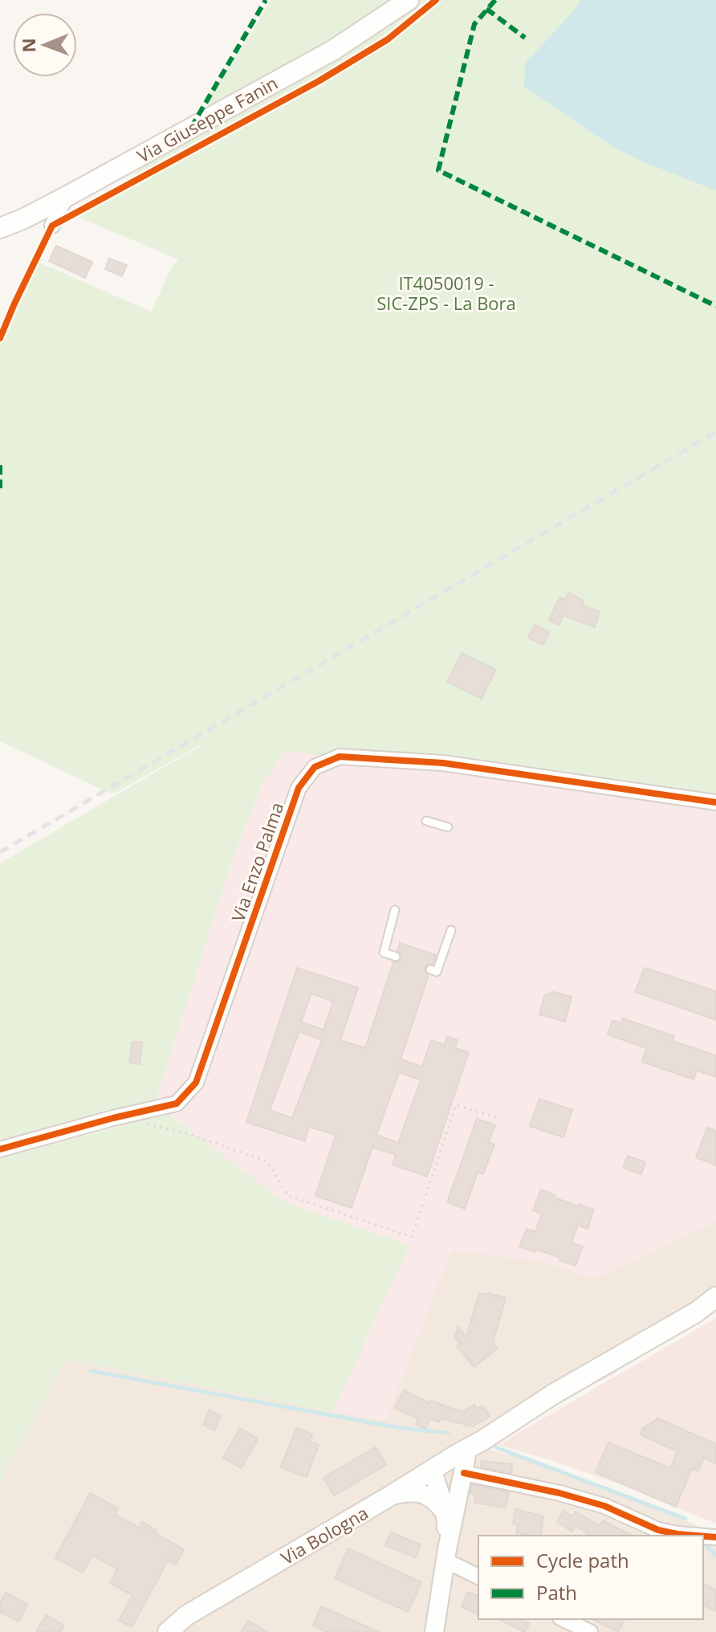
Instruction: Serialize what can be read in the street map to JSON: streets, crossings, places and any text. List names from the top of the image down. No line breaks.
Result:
{"streets":{"main road":["Via Giuseppe Fanin","Via Bologna"],"street":["Via Enzo Palma"]},"parks":["IT4050019 - SIC-ZPS - La Bora"],"legend":["Cycle path","Path"],"north":"left"}
